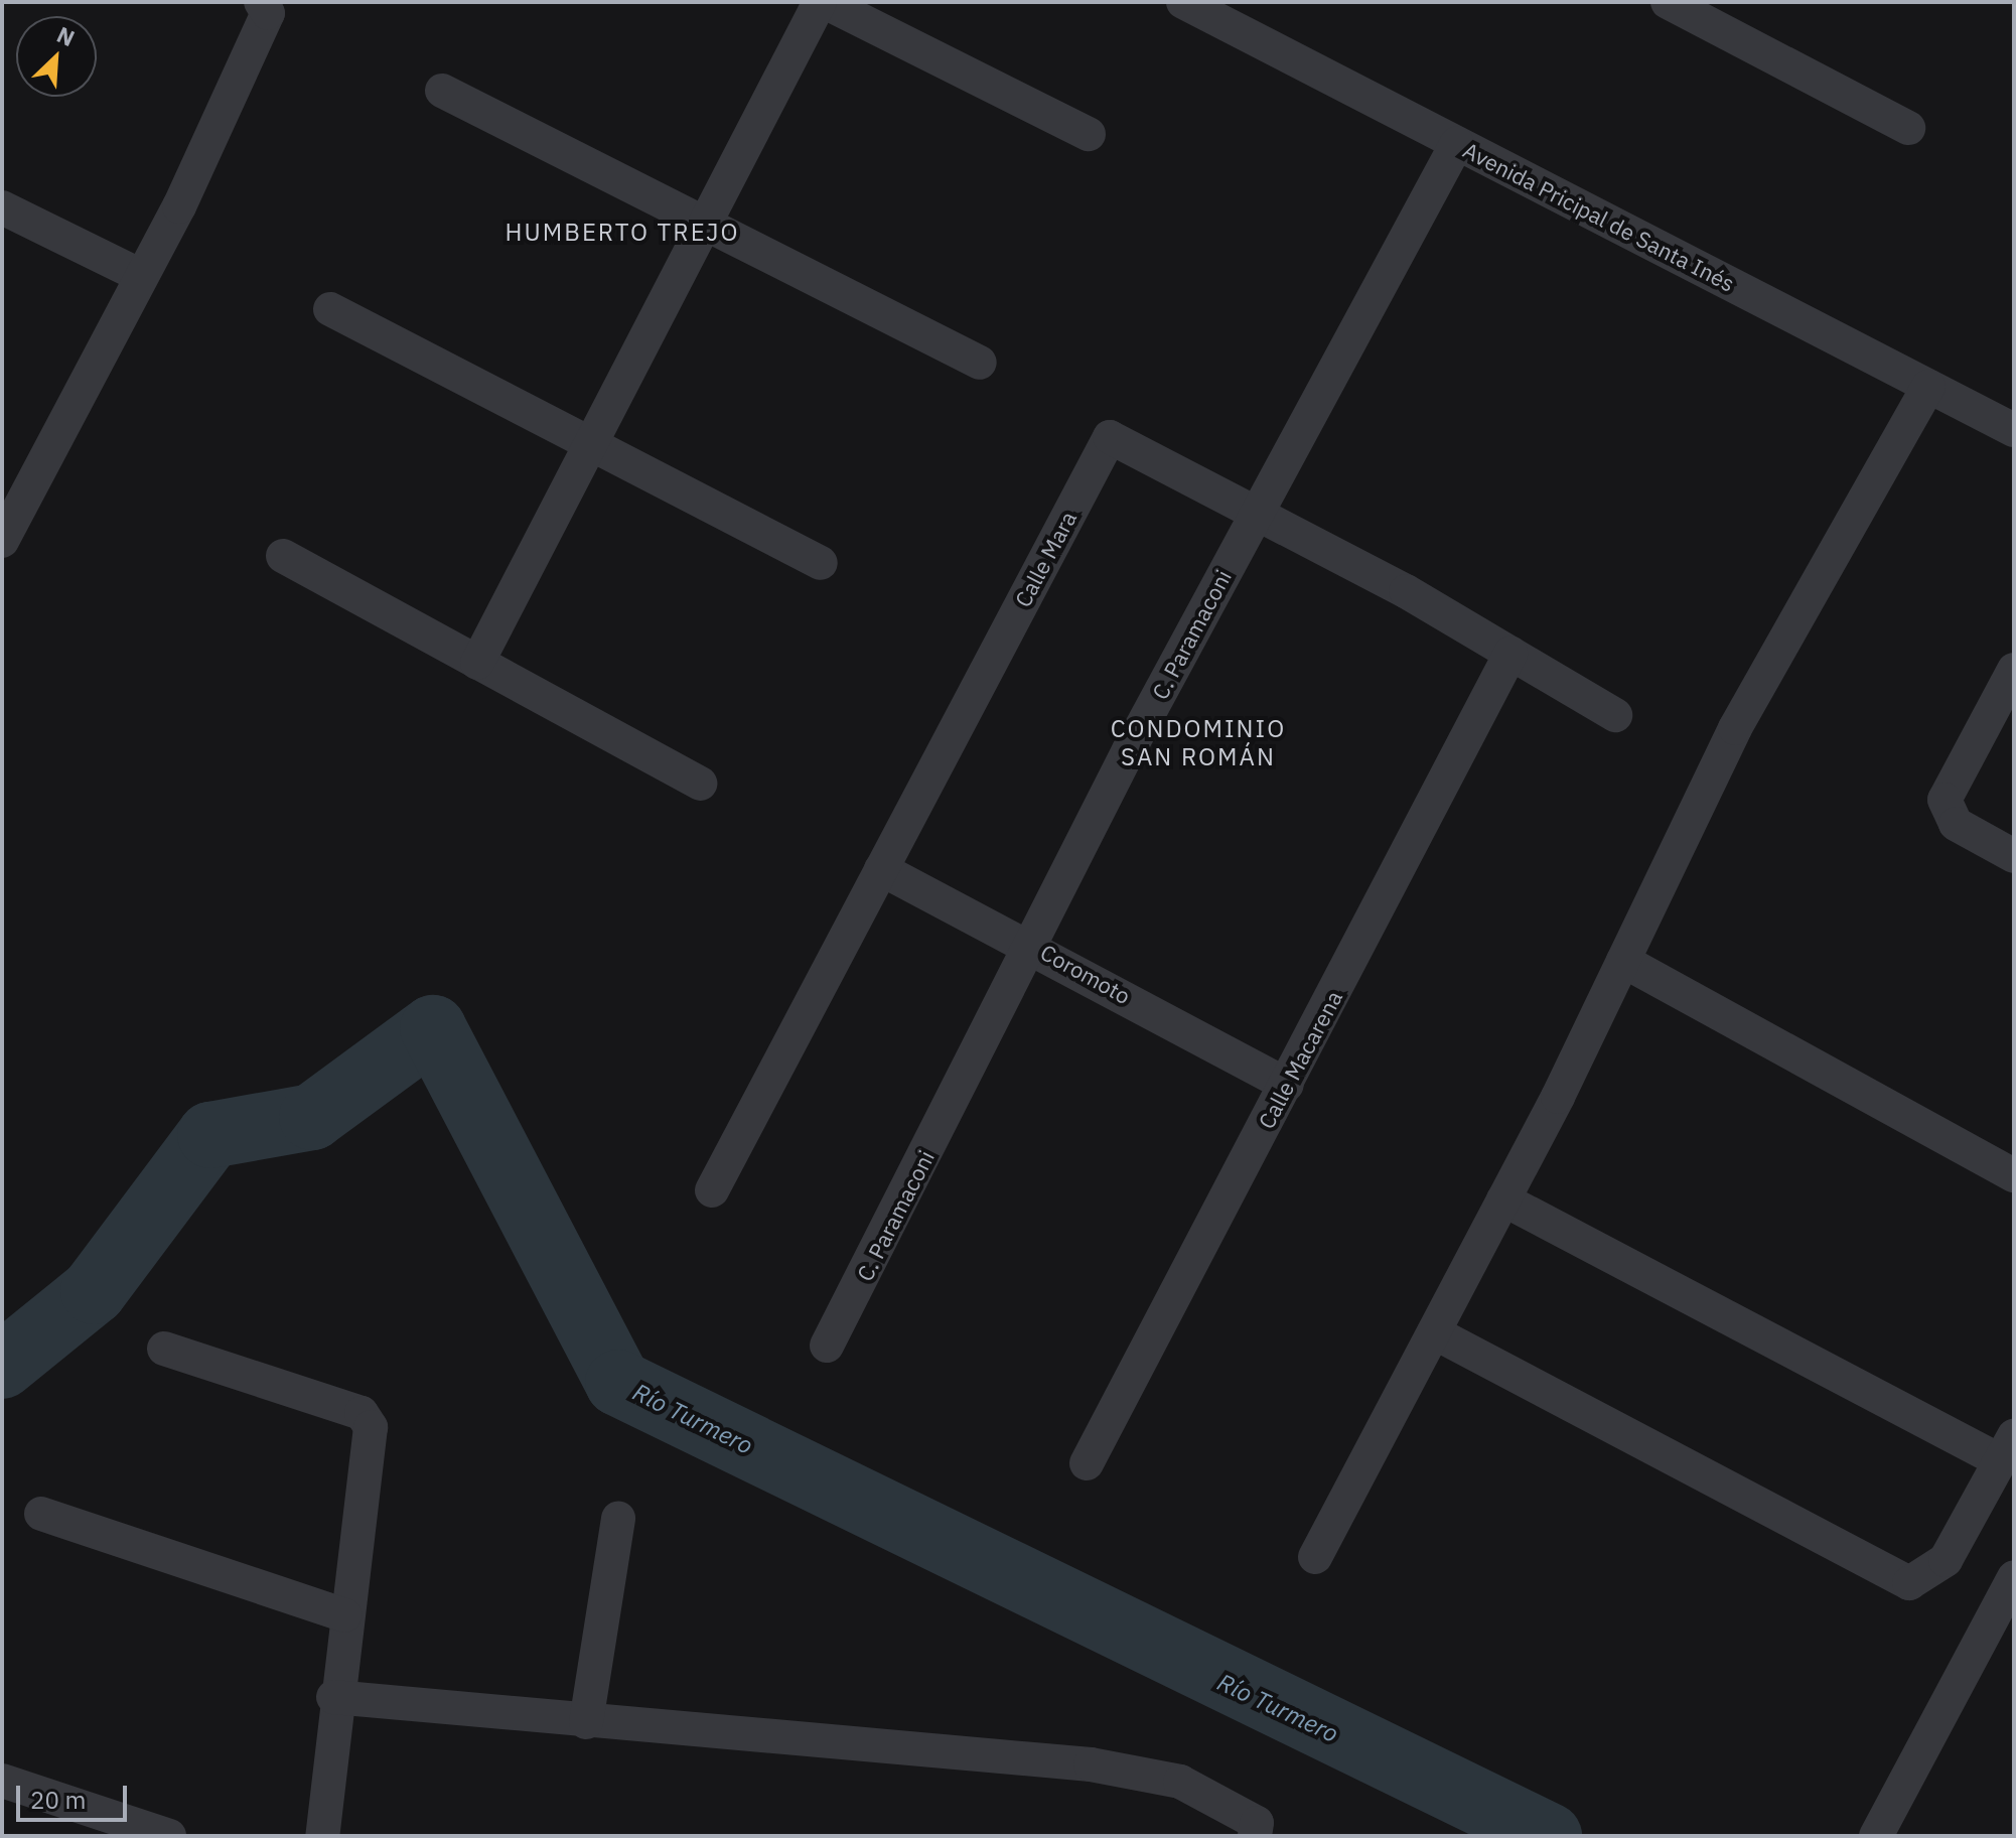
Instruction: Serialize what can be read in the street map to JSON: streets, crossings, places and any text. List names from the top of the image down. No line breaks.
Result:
{"streets":{"street":["Avenida Pricipal de Santa Inés","Calle Mara","C. Paramaconi","Coromoto","Calle Macarena"]},"crossings":[["Avenida Pricipal de Santa Inés","C. Paramaconi"],["Calle Mara","C. Paramaconi"],["Calle Mara","Coromoto"],["Calle Mara","Calle Macarena"],["C. Paramaconi","Coromoto"],["Coromoto","Calle Macarena"]],"districts":["HUMBERTO TREJO","CONDOMINIO SAN ROMÁN"],"water":["Río Turmero"],"scale_bar":"20 m","north":"top right"}
